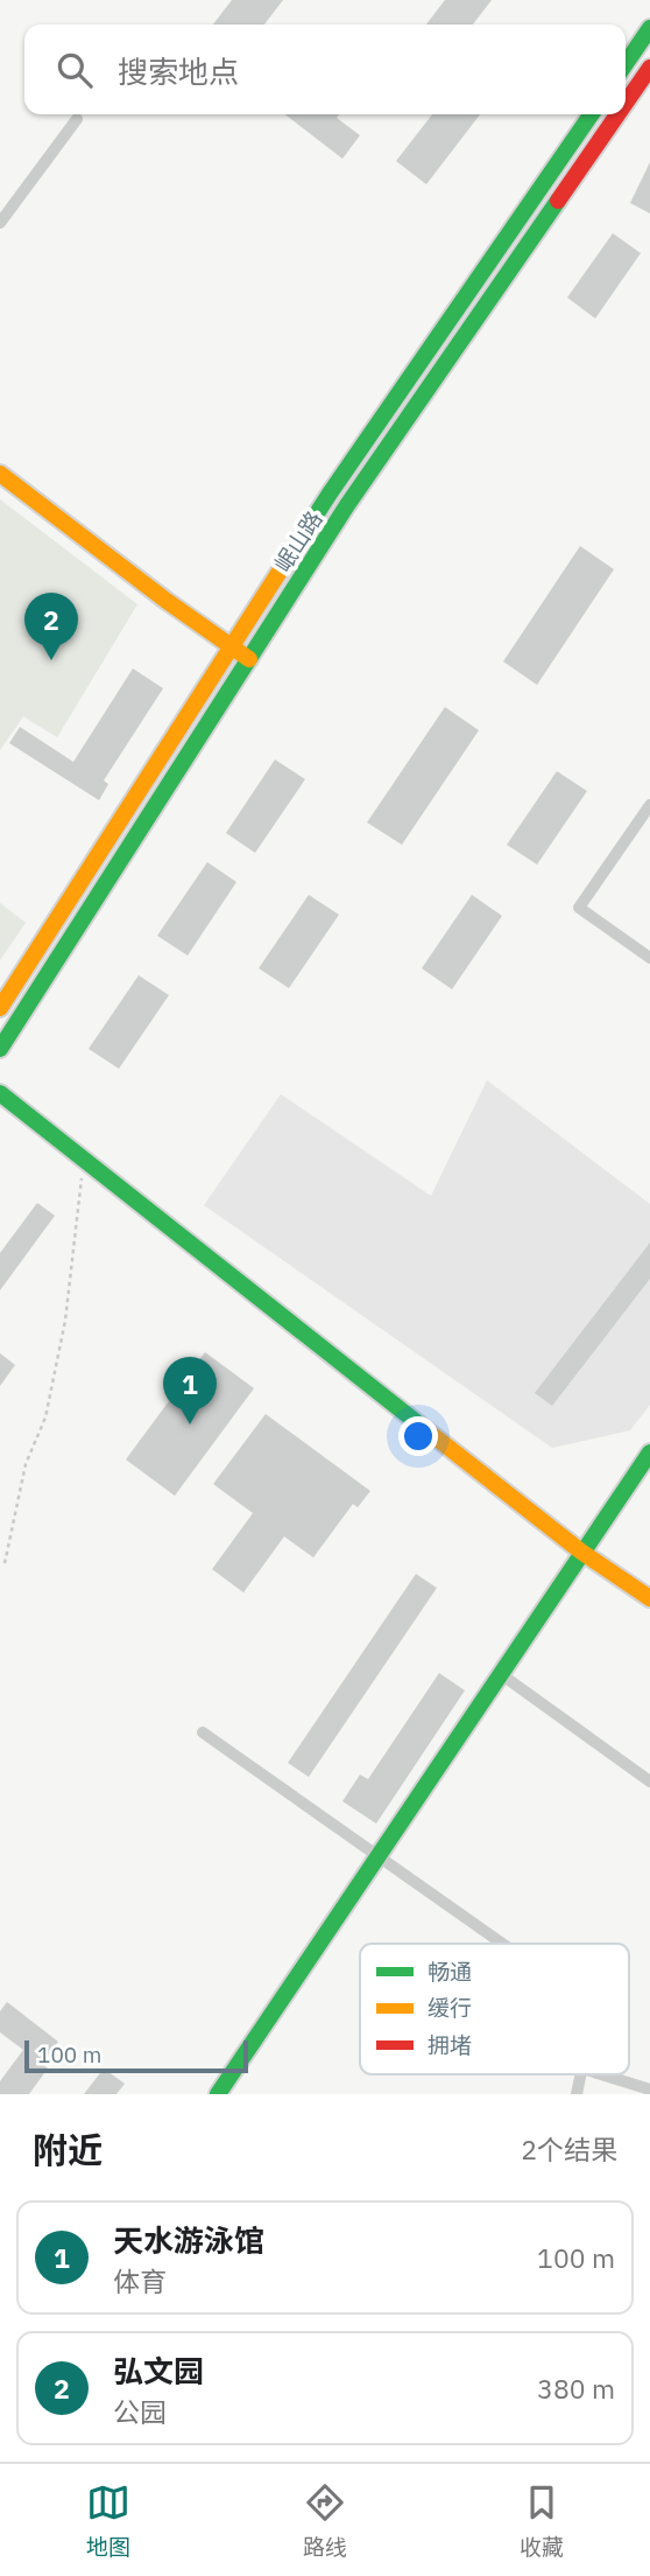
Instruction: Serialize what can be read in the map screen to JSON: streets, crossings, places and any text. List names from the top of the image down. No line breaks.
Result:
{"streets":{"main road":["岷山路"]},"legend":["畅通","缓行","拥堵"],"scale_bar":"100 m","page":{"search":"搜索地点","pins":["2","1"],"scale":"100 m","heading":["附近","2个结果"],"list":[{"mark":"1","name":"天水游泳馆","note":"体育","value":"100 m"},{"mark":"2","name":"弘文园","note":"公园","value":"380 m"}],"nav":["地图","路线","收藏"]}}
